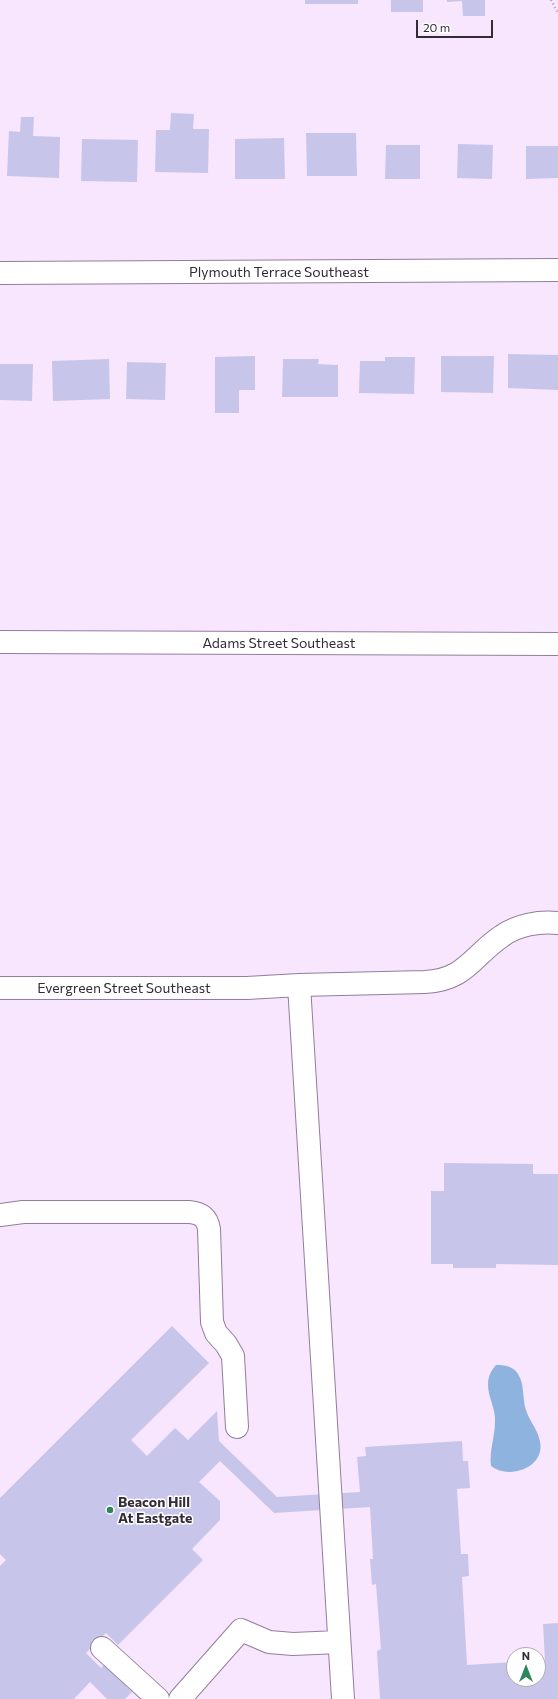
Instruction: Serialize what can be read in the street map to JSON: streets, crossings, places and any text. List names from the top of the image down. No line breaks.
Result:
{"streets":{"street":["Plymouth Terrace Southeast","Adams Street Southeast","Evergreen Street Southeast"]},"places":["Beacon Hill At Eastgate"],"scale_bar":"20 m","north":"top"}
